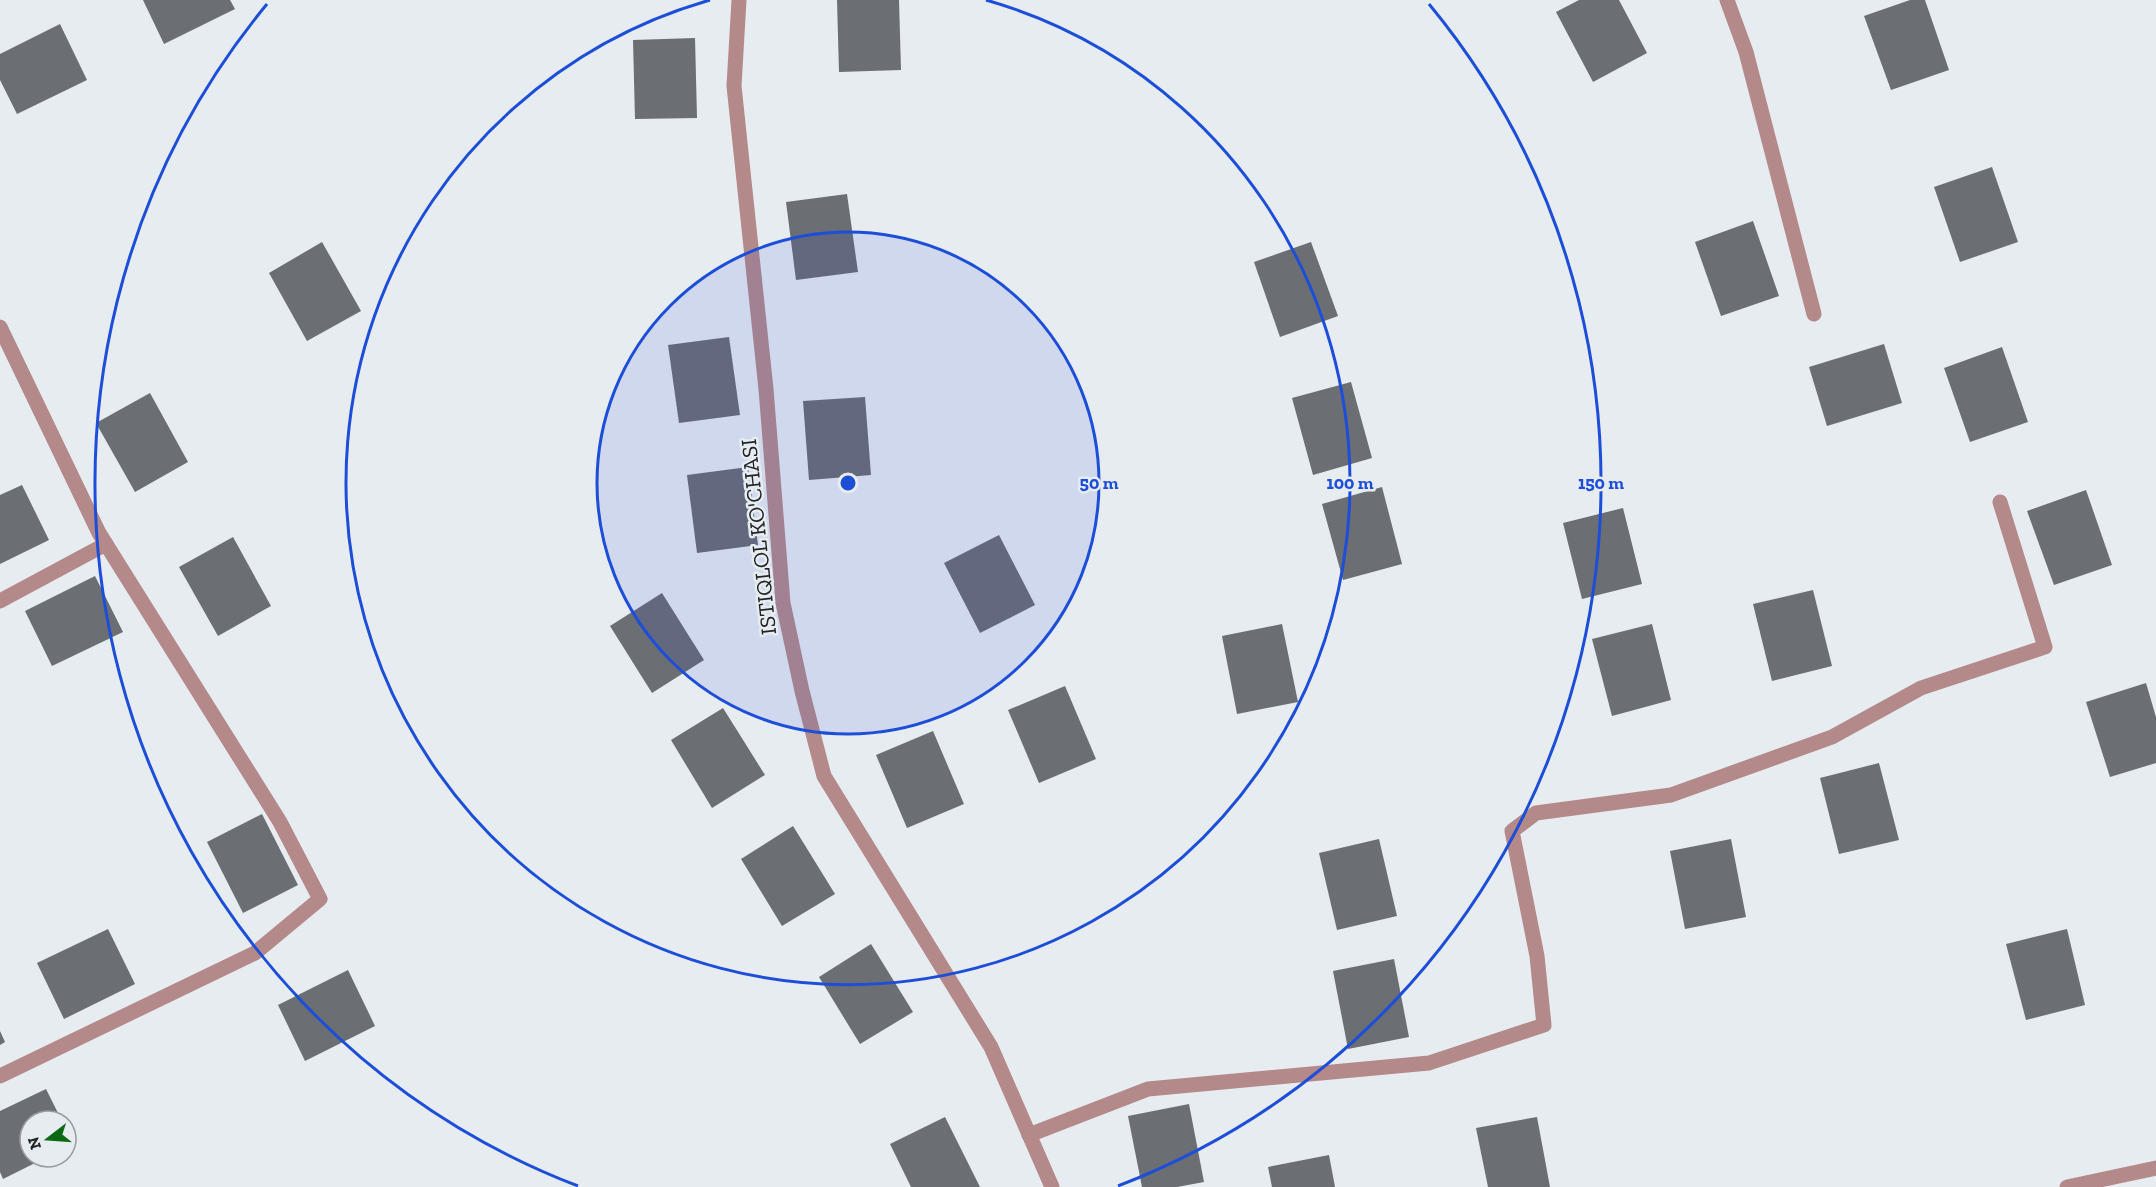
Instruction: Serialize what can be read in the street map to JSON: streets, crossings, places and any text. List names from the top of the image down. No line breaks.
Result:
{"streets":{"street":["ISTIQLOL KO'CHASI"]},"north":"left","rings":["50 m","100 m","150 m"]}
